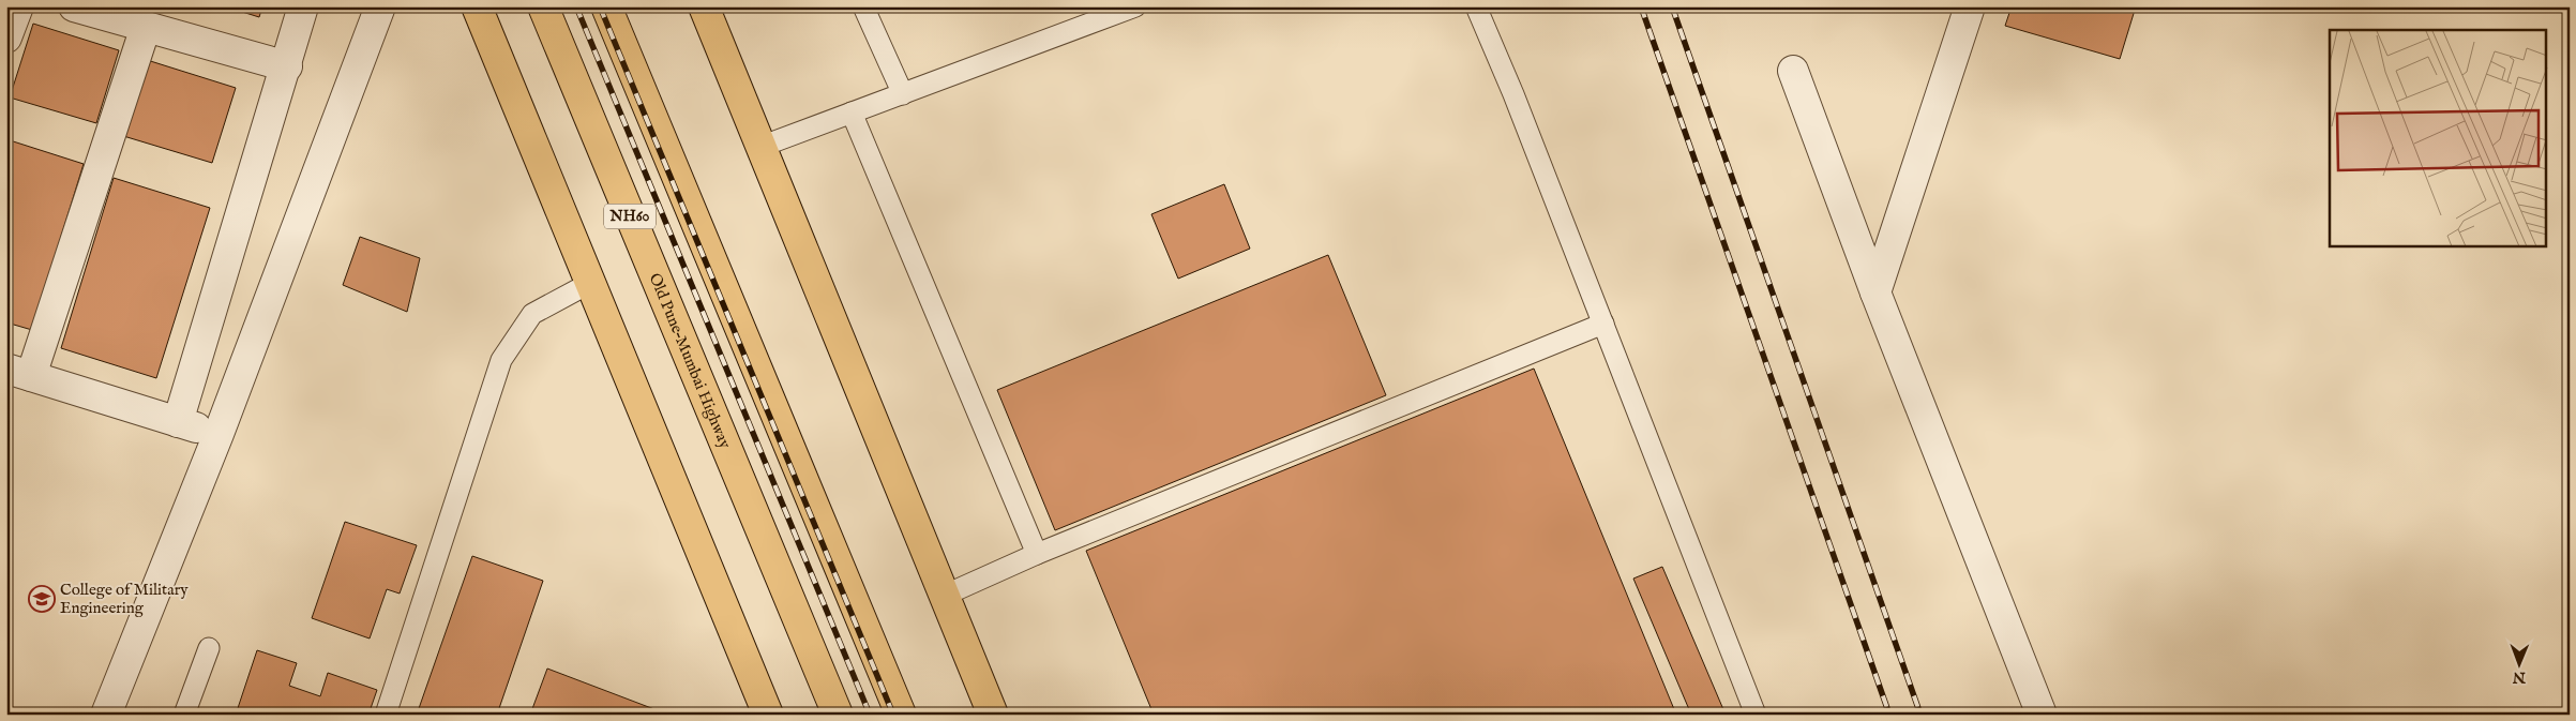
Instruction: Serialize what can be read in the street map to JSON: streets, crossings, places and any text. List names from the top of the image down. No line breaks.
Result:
{"streets":{"main road":["NH60","Old Pune–Mumbai Highway"]},"places":{"school or university":["College of Military Engineering"]},"north":"bottom"}
